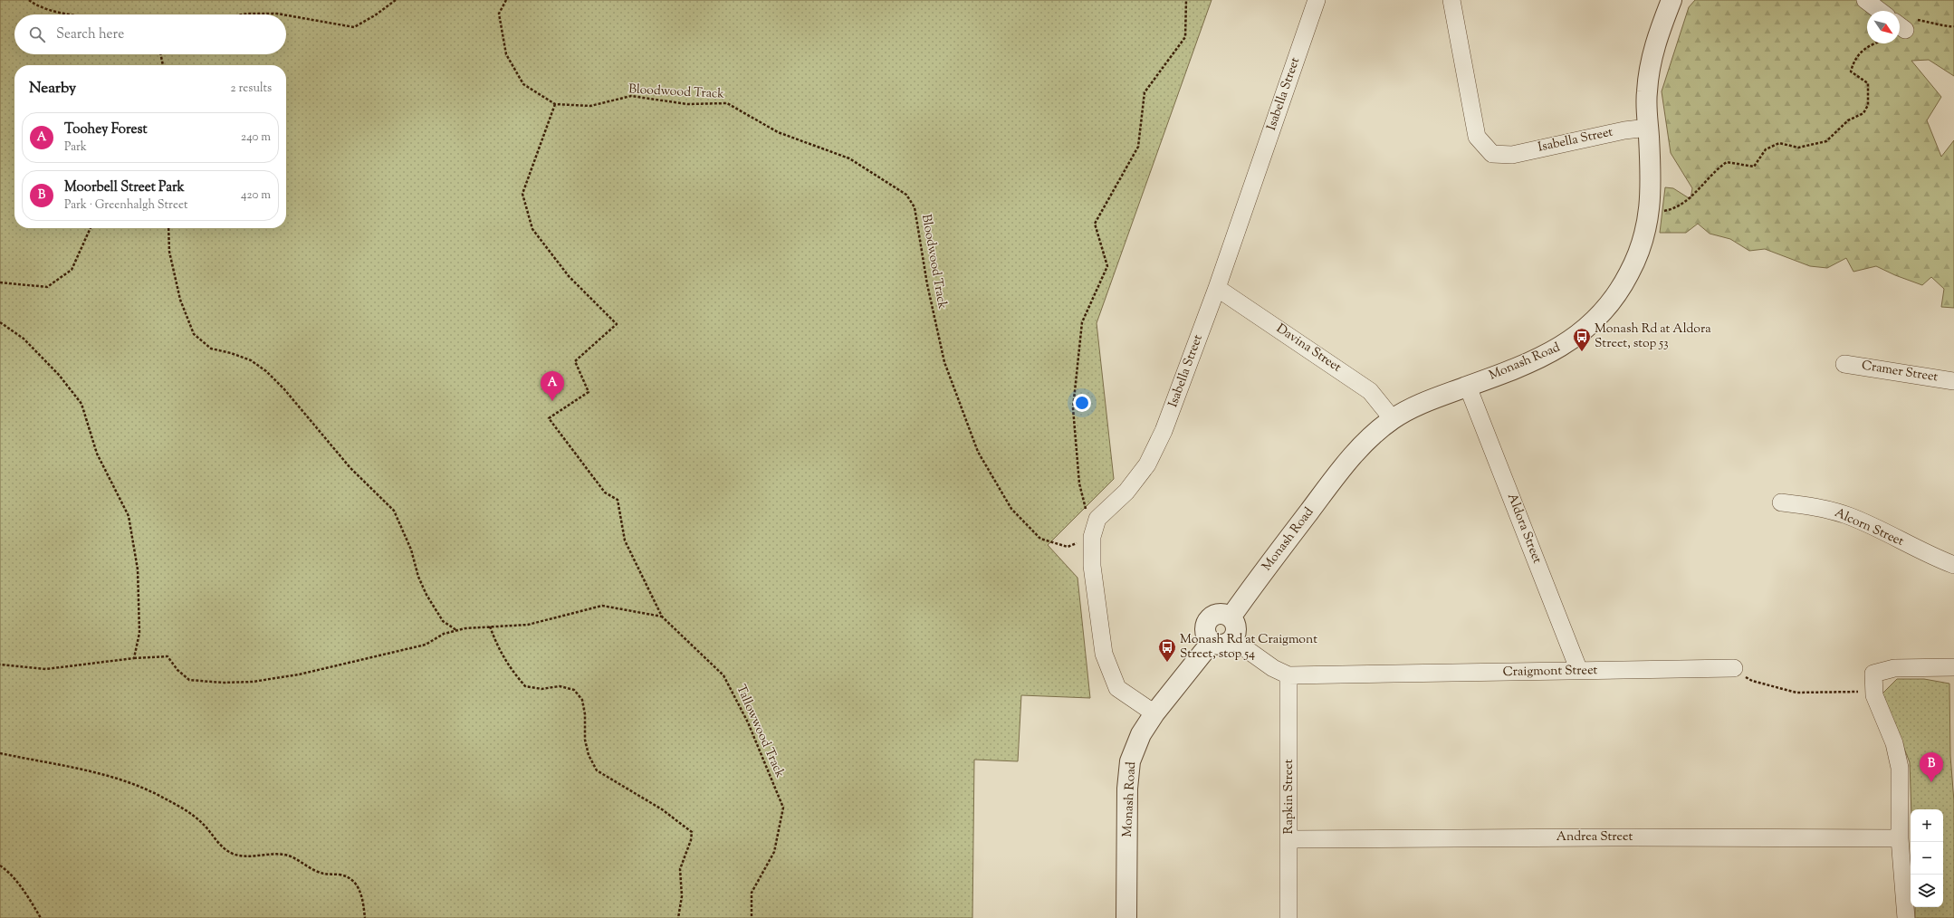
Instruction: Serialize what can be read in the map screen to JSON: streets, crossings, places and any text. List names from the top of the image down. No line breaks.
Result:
{"streets":{"street":["Isabella Street","Davina Street","Monash Road","Cramer Street","Alcorn Street","Aldora Street","Craigmont Street","Rapkin Street","Andrea Street"],"path":["Bloodwood Track","Tallowwood Track"]},"crossings":[["Bloodwood Track","Isabella Street"],["Bloodwood Track","Tallowwood Track"],["Isabella Street","Davina Street"],["Isabella Street","Monash Road"],["Davina Street","Monash Road"],["Monash Road","Aldora Street"],["Monash Road","Craigmont Street"],["Aldora Street","Craigmont Street"],["Craigmont Street","Rapkin Street"],["Rapkin Street","Andrea Street"]],"places":{"bus stop":["Monash Rd at Aldora Street, stop 53","Monash Rd at Craigmont Street, stop 54"]},"north":"bottom right","page":{"search":"Search here","heading":["Nearby","2 results"],"list":[{"mark":"A","name":"Toohey Forest","note":"Park","value":"240 m"},{"mark":"B","name":"Moorbell Street Park","note":"Park · Greenhalgh Street","value":"420 m"}],"pins":["A","B"],"map_buttons":["+","−"]}}
